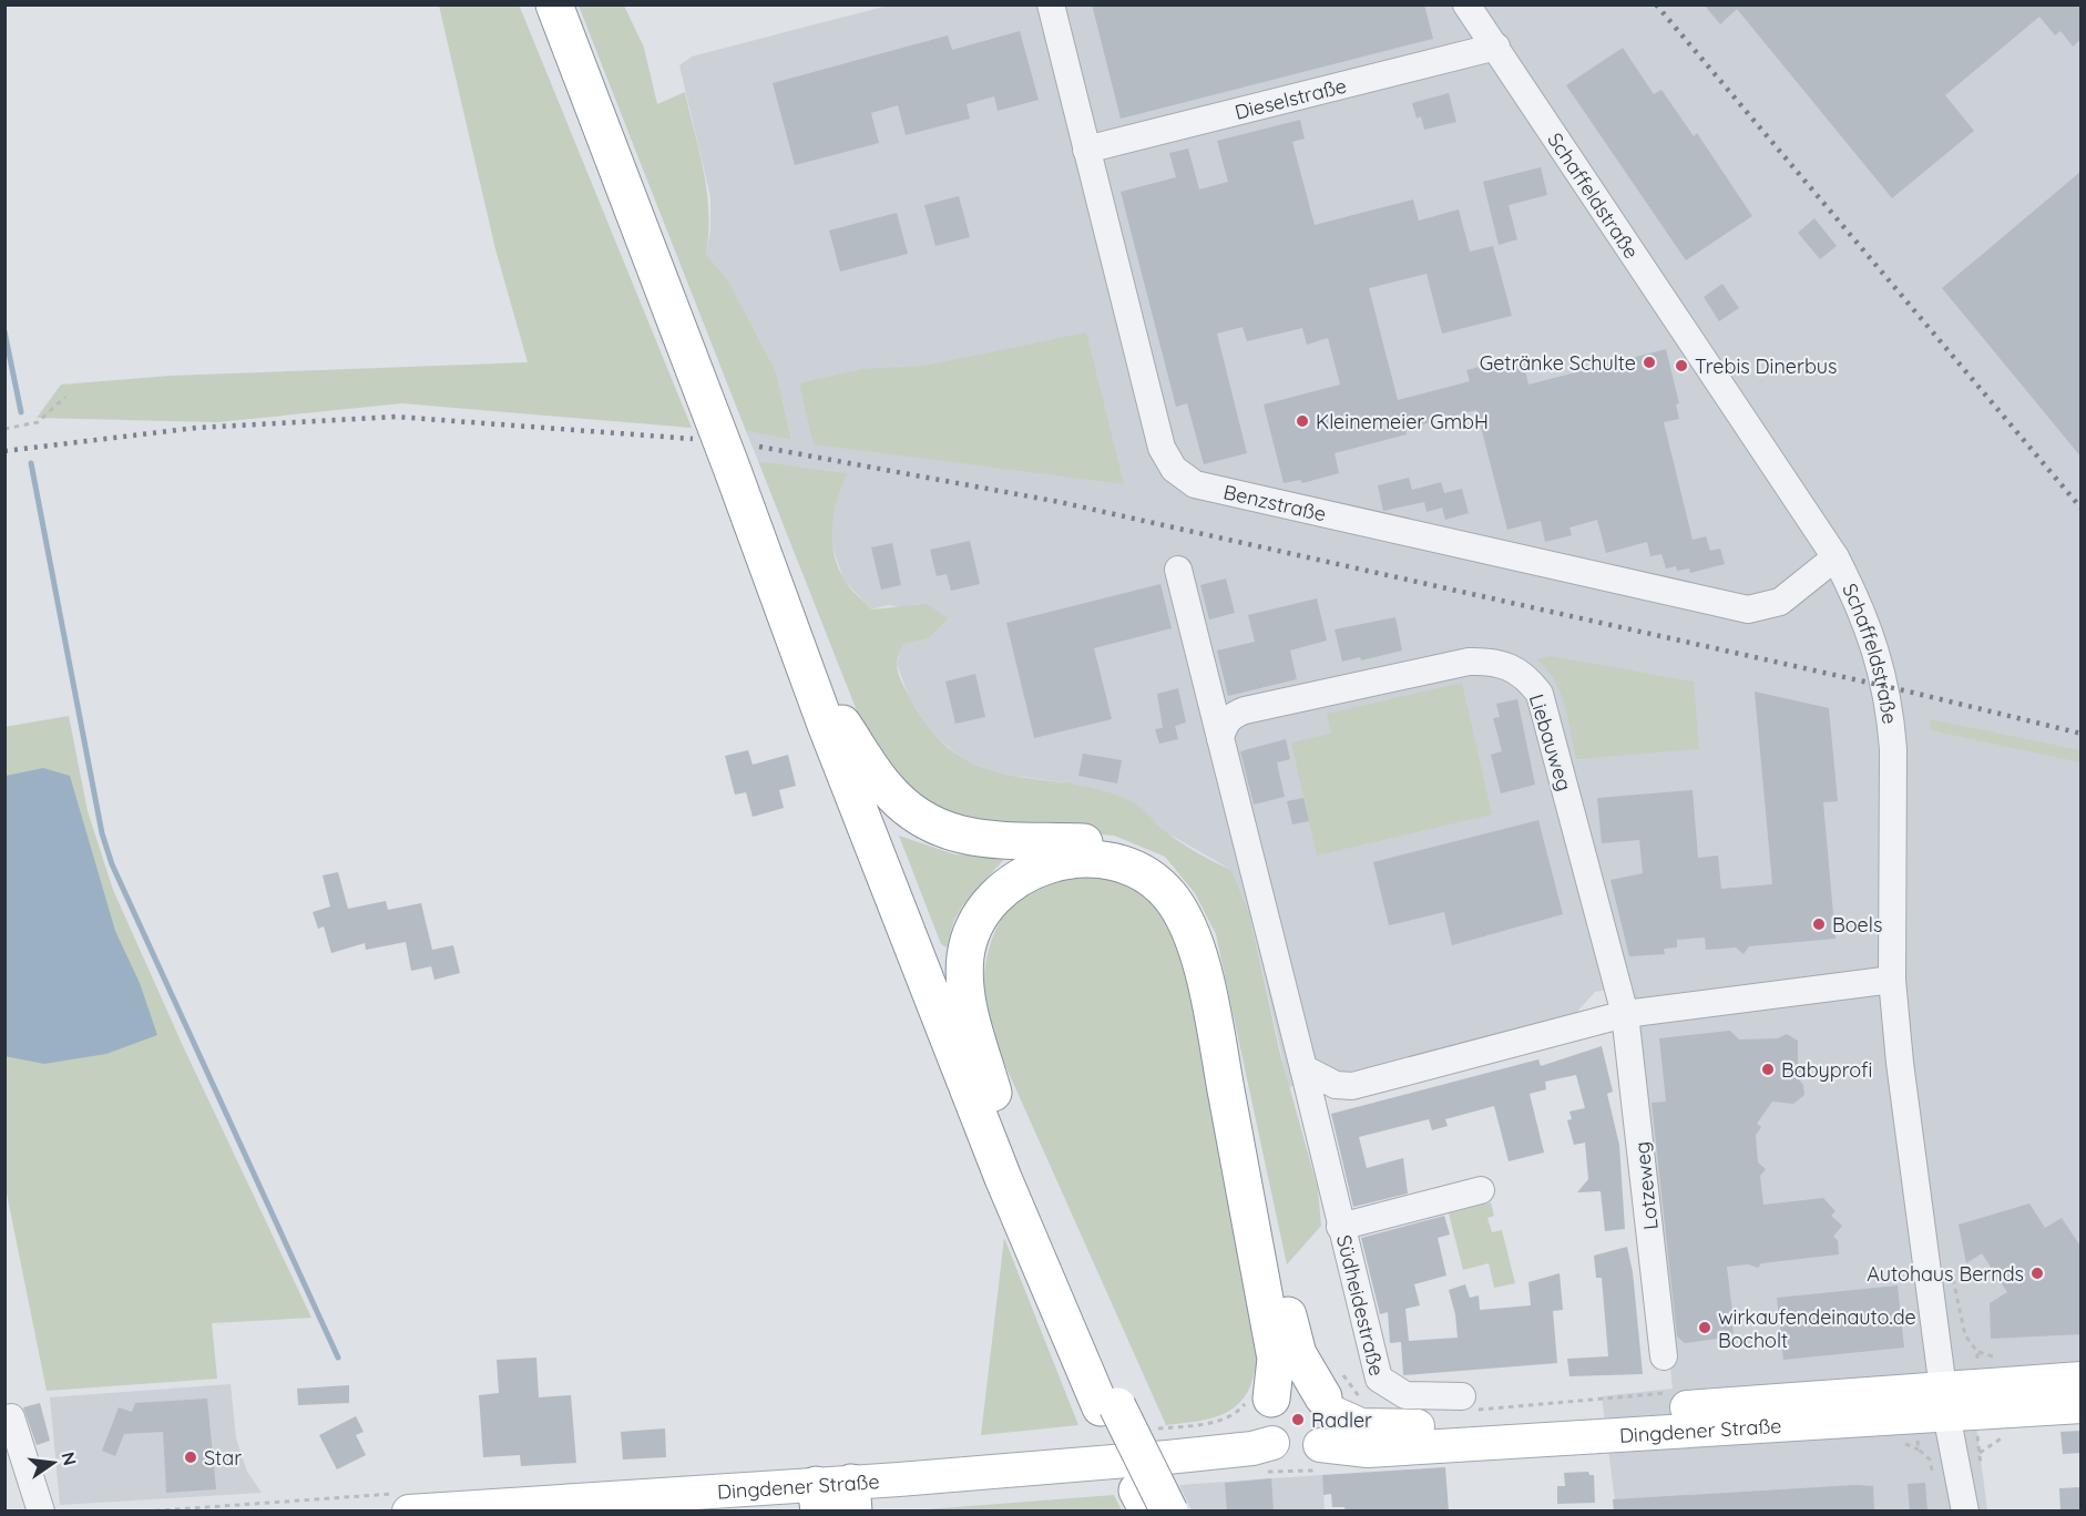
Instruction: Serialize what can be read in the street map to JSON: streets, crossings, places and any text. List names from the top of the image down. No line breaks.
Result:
{"streets":{"main road":["Dingdener Straße"],"street":["Dieselstraße","Schaffeldstraße","Benzstraße","Liebauweg","Lotzeweg","Südheidestraße"]},"crossings":[["Dieselstraße","Schaffeldstraße"],["Dieselstraße","Benzstraße"],["Schaffeldstraße","Benzstraße"],["Schaffeldstraße","Dingdener Straße"],["Liebauweg","Lotzeweg"]],"places":["Getränke Schulte","Trebis Dinerbus","Kleinemeier GmbH","Boels","Babyprofi","Autohaus Bernds","wirkaufendeinauto.de Bocholt","Radler","Star"],"north":"right"}
